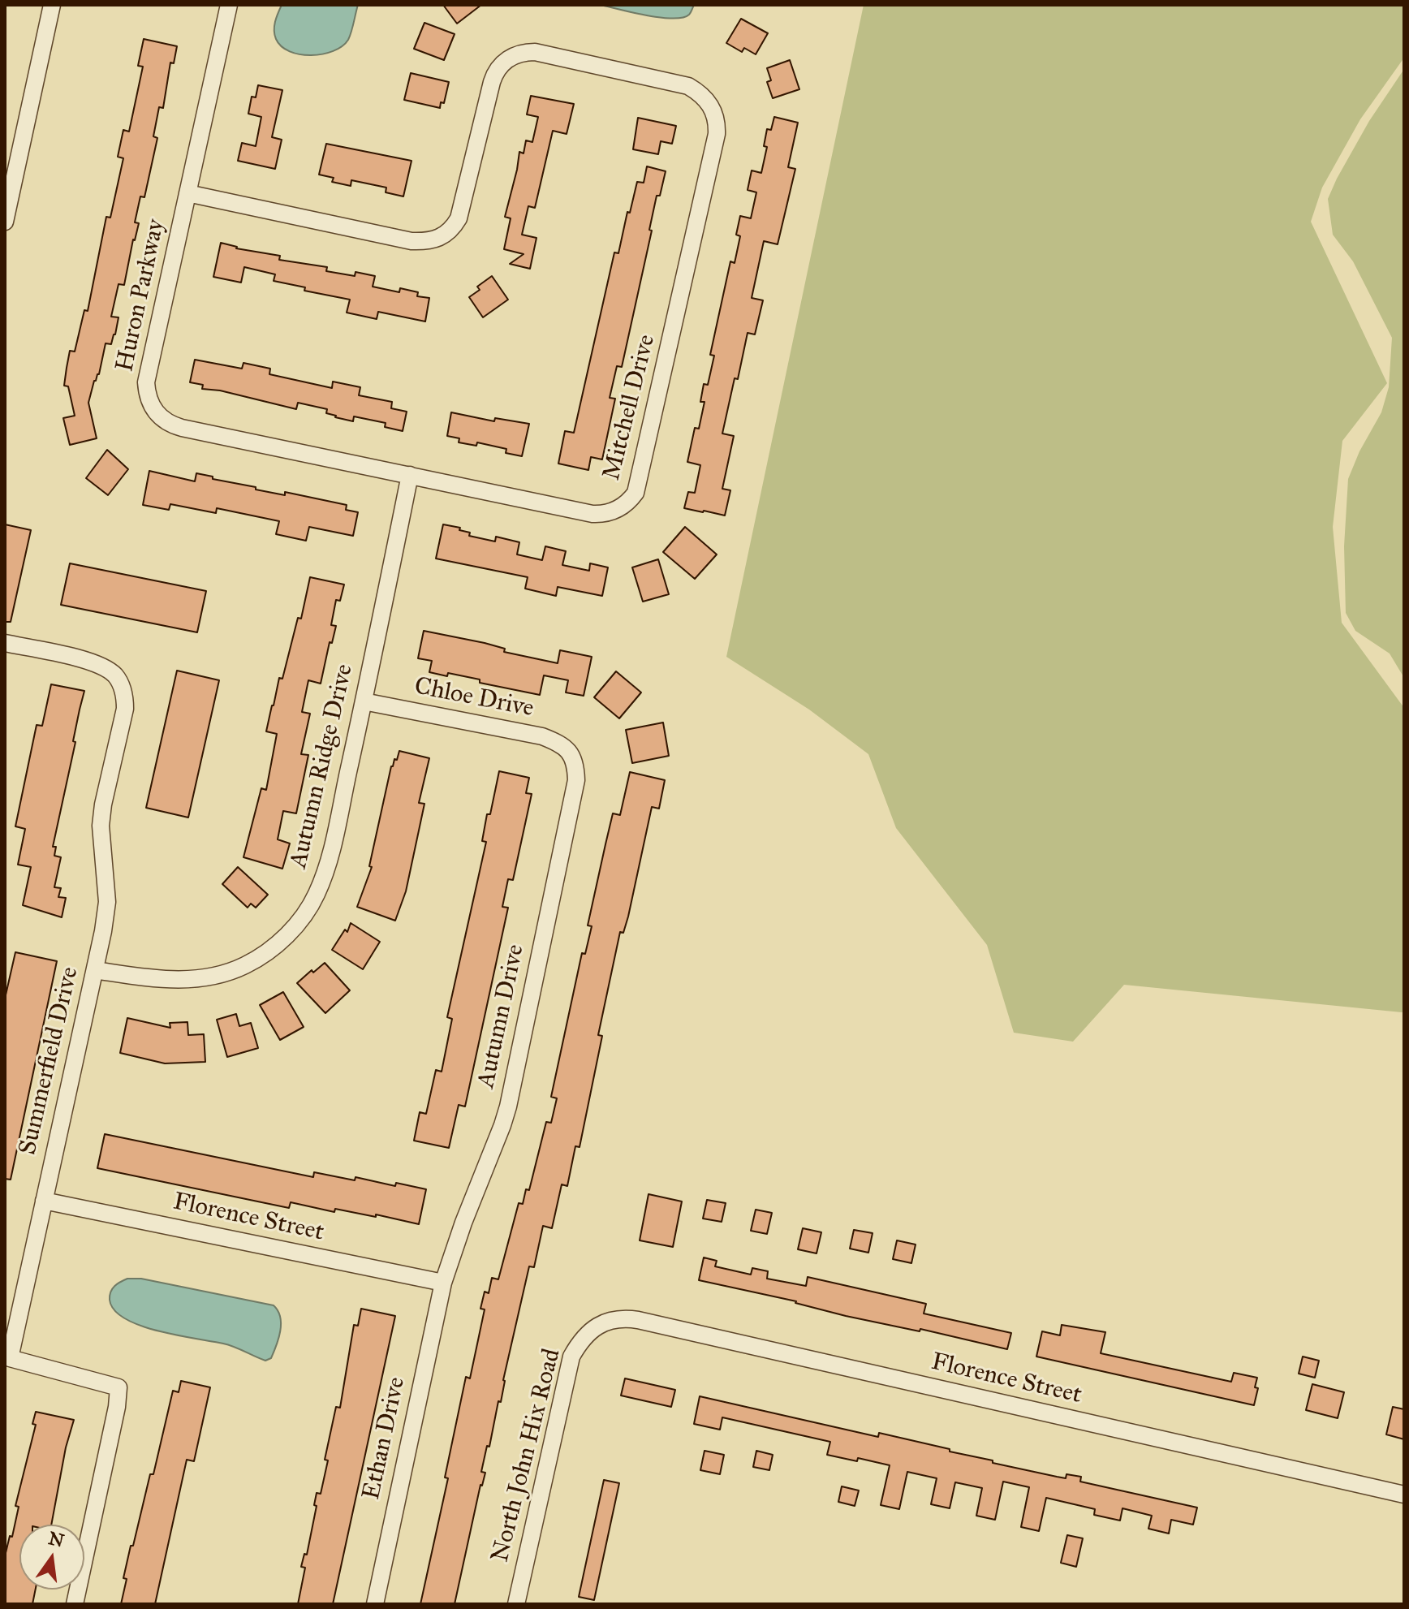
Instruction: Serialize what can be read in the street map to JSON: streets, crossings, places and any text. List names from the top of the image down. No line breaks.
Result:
{"streets":{"street":["Huron Parkway","Mitchell Drive","Chloe Drive","Autumn Ridge Drive","Autumn Drive","Summerfield Drive","Florence Street","Ethan Drive","North John Hix Road"]},"crossings":[["Huron Parkway","Mitchell Drive"],["Huron Parkway","Autumn Ridge Drive"],["Mitchell Drive","Autumn Ridge Drive"],["Chloe Drive","Autumn Ridge Drive"],["Chloe Drive","Autumn Drive"],["Autumn Ridge Drive","Summerfield Drive"],["Autumn Drive","Florence Street"],["Autumn Drive","Ethan Drive"],["Summerfield Drive","Florence Street"],["Florence Street","Ethan Drive"],["Florence Street","North John Hix Road"]],"north":"top"}
